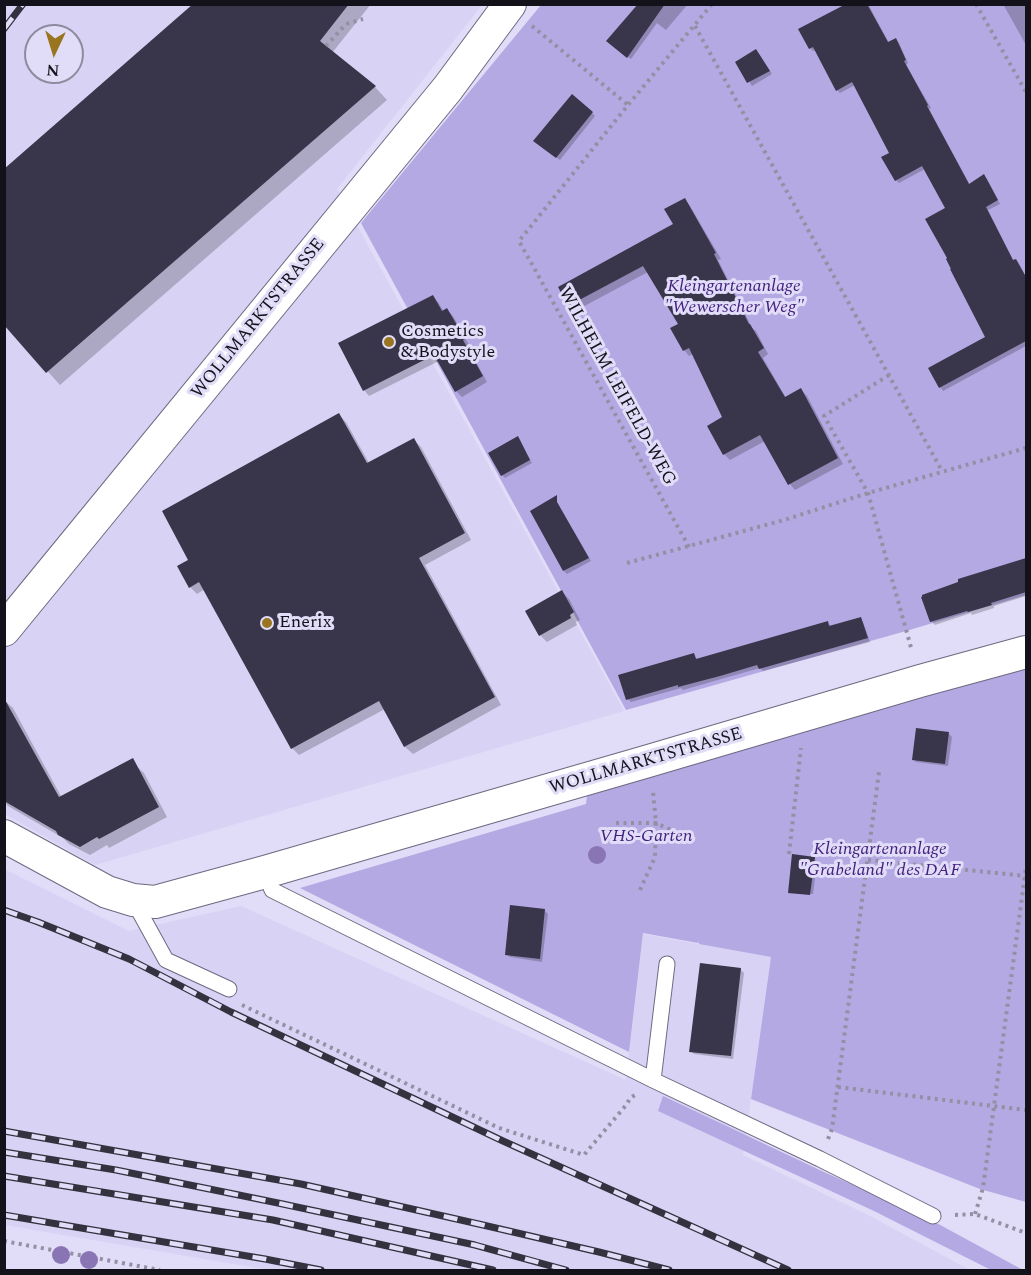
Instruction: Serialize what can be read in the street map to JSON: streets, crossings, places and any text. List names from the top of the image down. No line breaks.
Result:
{"streets":{"street":["WOLLMARKTSTRASSE"],"path":["WILHELM LEIFELD-WEG"]},"parks":["Kleingartenanlage \"Wewerscher Weg\"","VHS-Garten","Kleingartenanlage \"Grabeland\" des DAF"],"places":["Cosmetics & Bodystyle","Enerix"],"north":"bottom"}
